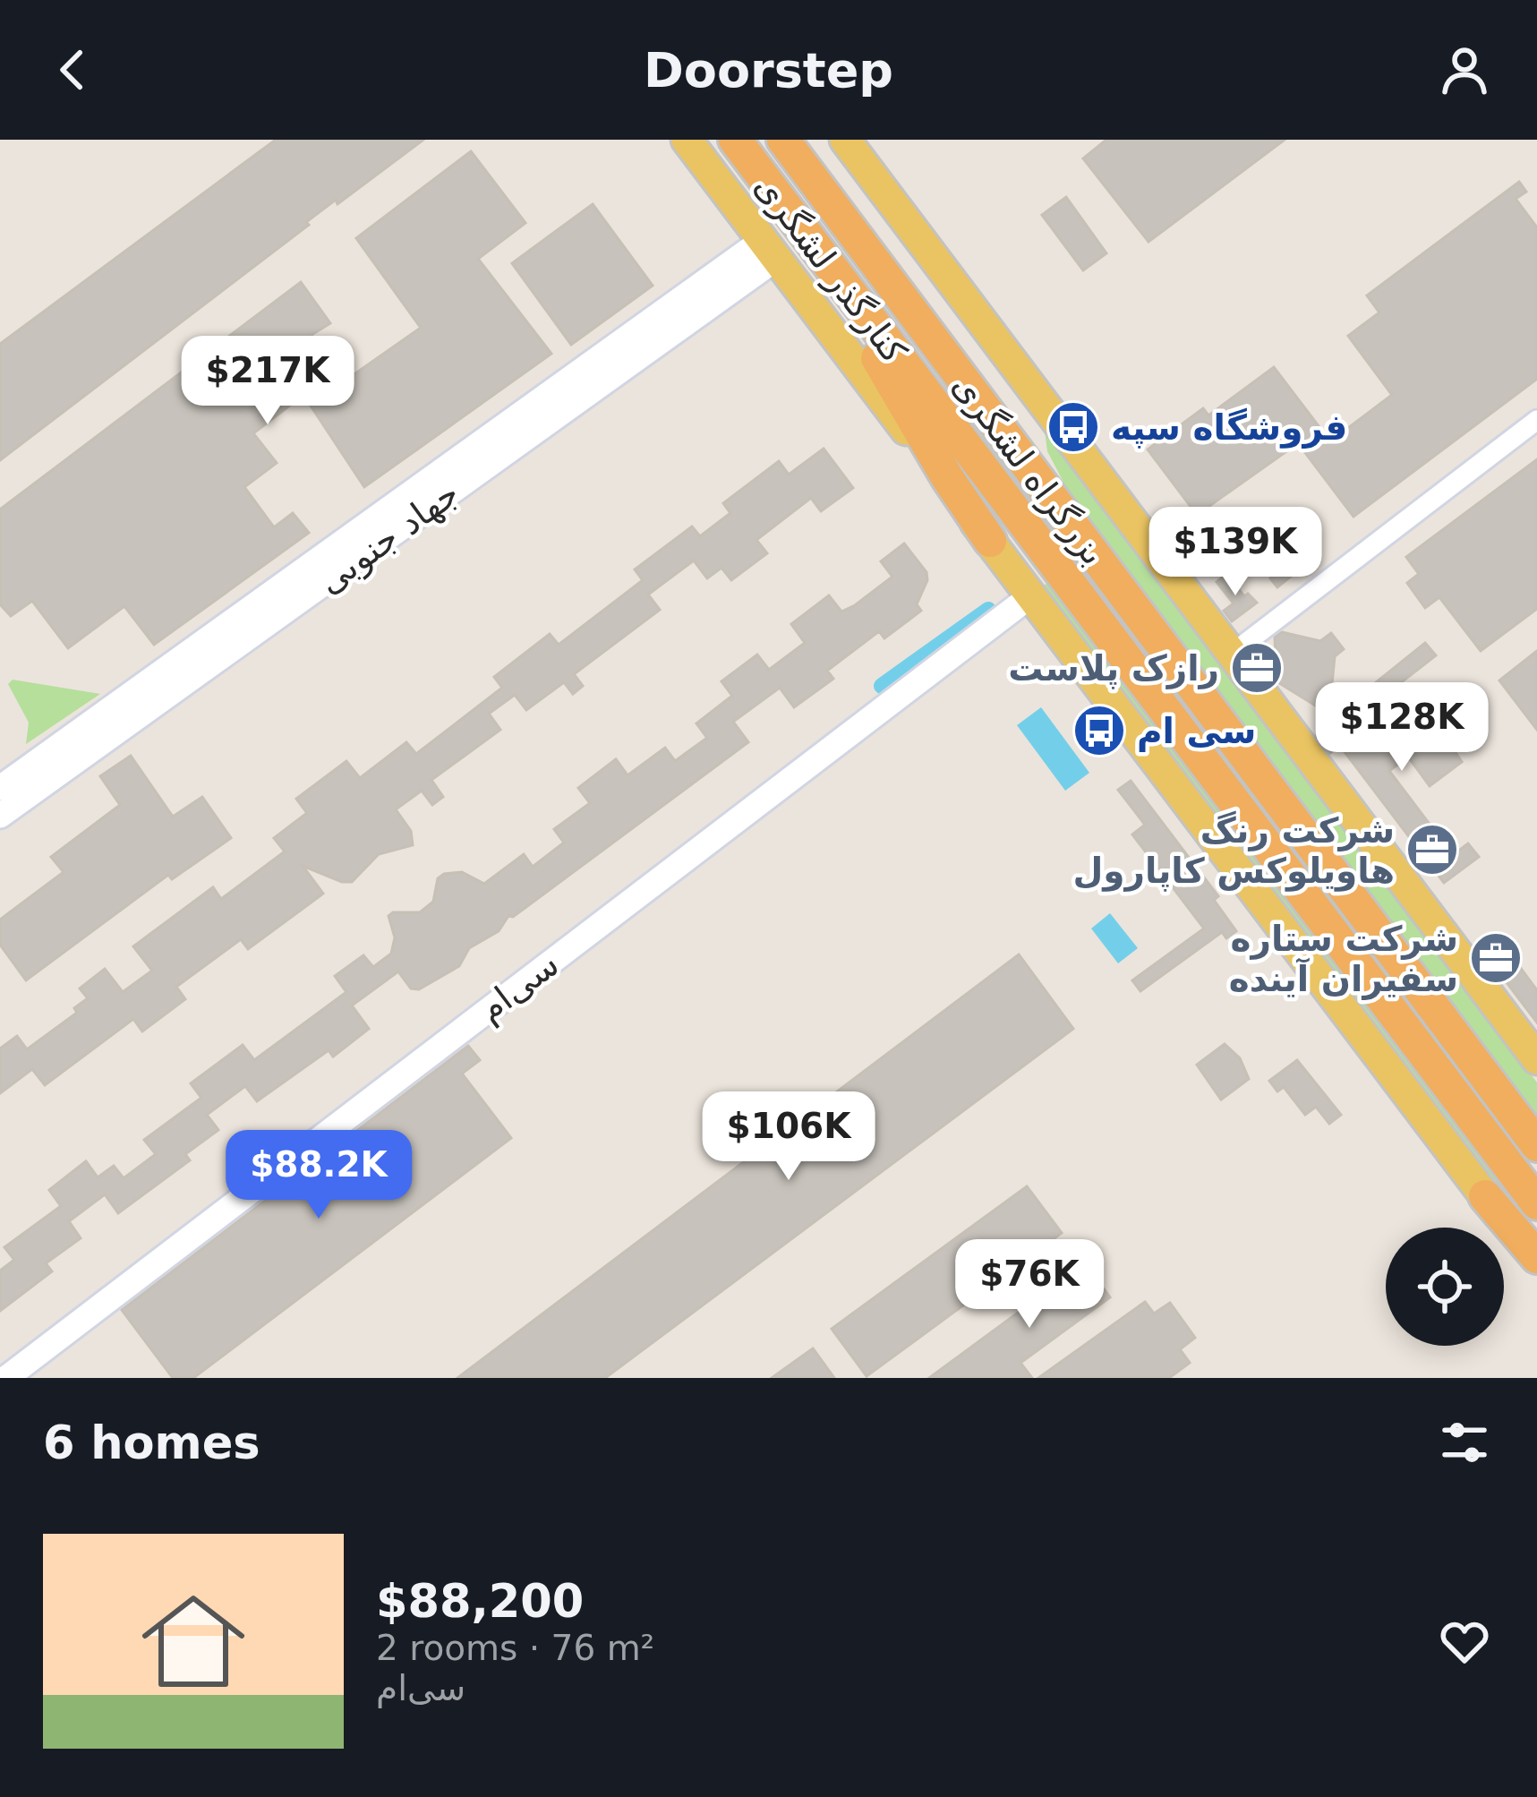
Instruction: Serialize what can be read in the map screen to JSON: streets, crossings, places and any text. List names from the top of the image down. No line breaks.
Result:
{"streets":{"highway":["بزرگراه لشگری"],"main road":["کنارگذر لشگری"],"street":["جهاد جنوبی","سی‌ام"]},"crossings":[["کنارگذر لشگری","جهاد جنوبی"],["کنارگذر لشگری","سی‌ام"]],"places":{"bus stop":["فروشگاه سپه","سی ام"],"office":["رازک پلاست","شرکت رنگ هاویلوکس کاپارول","شرکت ستاره سفیران آینده"]},"page":{"header":"Doorstep","price":["$217K","$139K","$128K","$106K","$88.2K","$76K"],"heading":"6 homes","list":[{"name":"$88,200","note":"2 rooms · 76 m² · سی‌ام"}]}}
